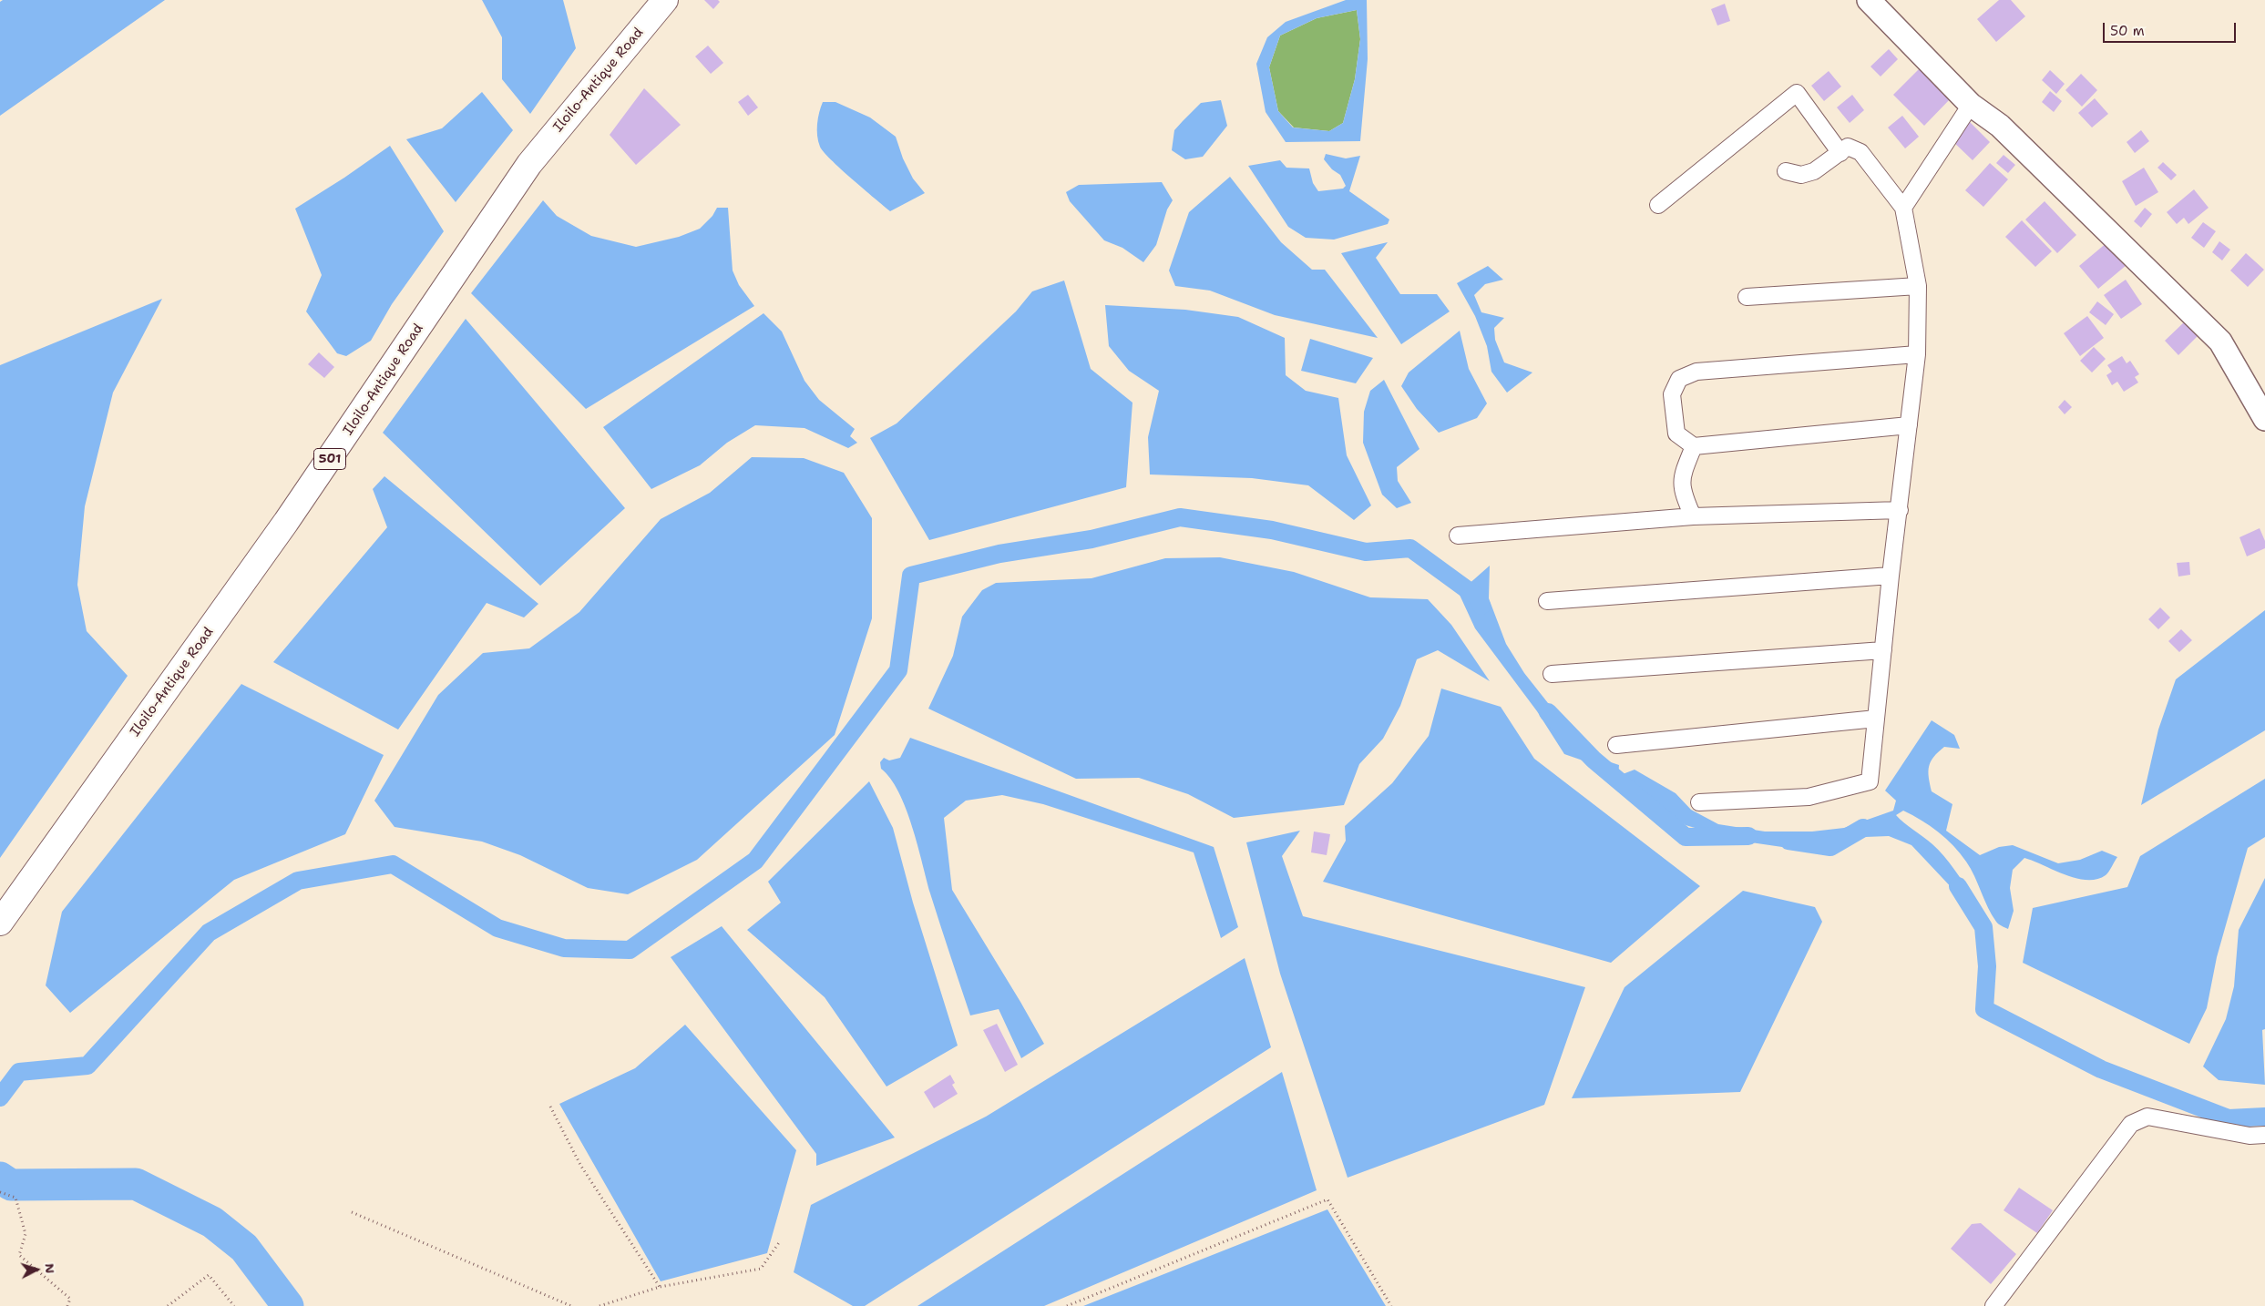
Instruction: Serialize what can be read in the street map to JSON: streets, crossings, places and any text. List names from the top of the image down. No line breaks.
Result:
{"streets":{"main road":["Iloilo-Antique Road","501"]},"scale_bar":"50 m","north":"right"}
